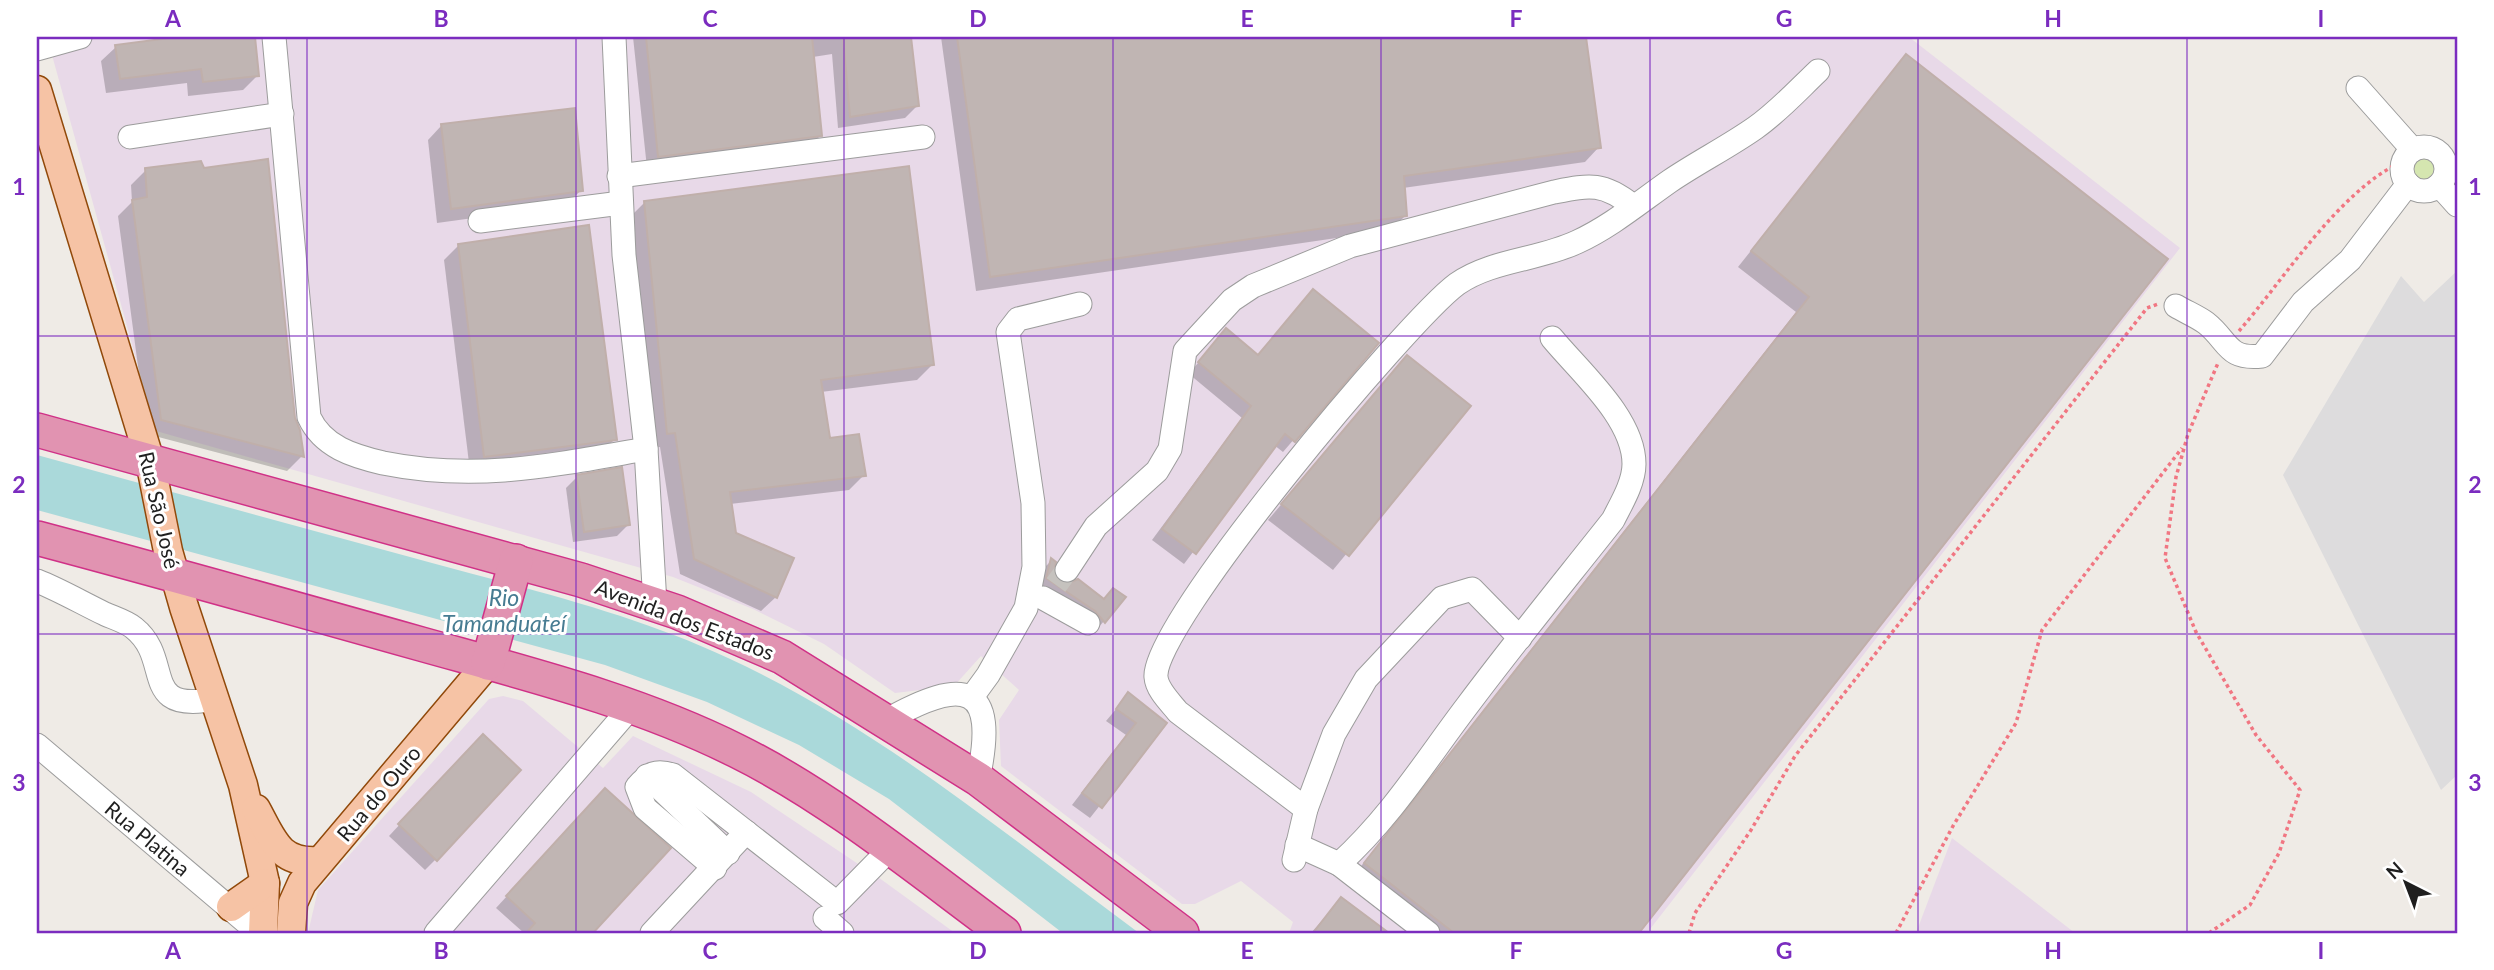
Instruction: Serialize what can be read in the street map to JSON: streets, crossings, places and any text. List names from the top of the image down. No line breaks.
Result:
{"streets":{"highway":["Avenida dos Estados"],"main road":["Rua São José","Rua do Ouro"],"street":["Rua Platina"]},"crossings":[["Rua São José","Avenida dos Estados"],["Rua São José","Rua Platina"]],"water":["Rio Tamanduateí"],"north":"top left","grid":{"columns":["A","B","C","D","E","F","G","H","I"],"rows":["1","2","3"]}}
